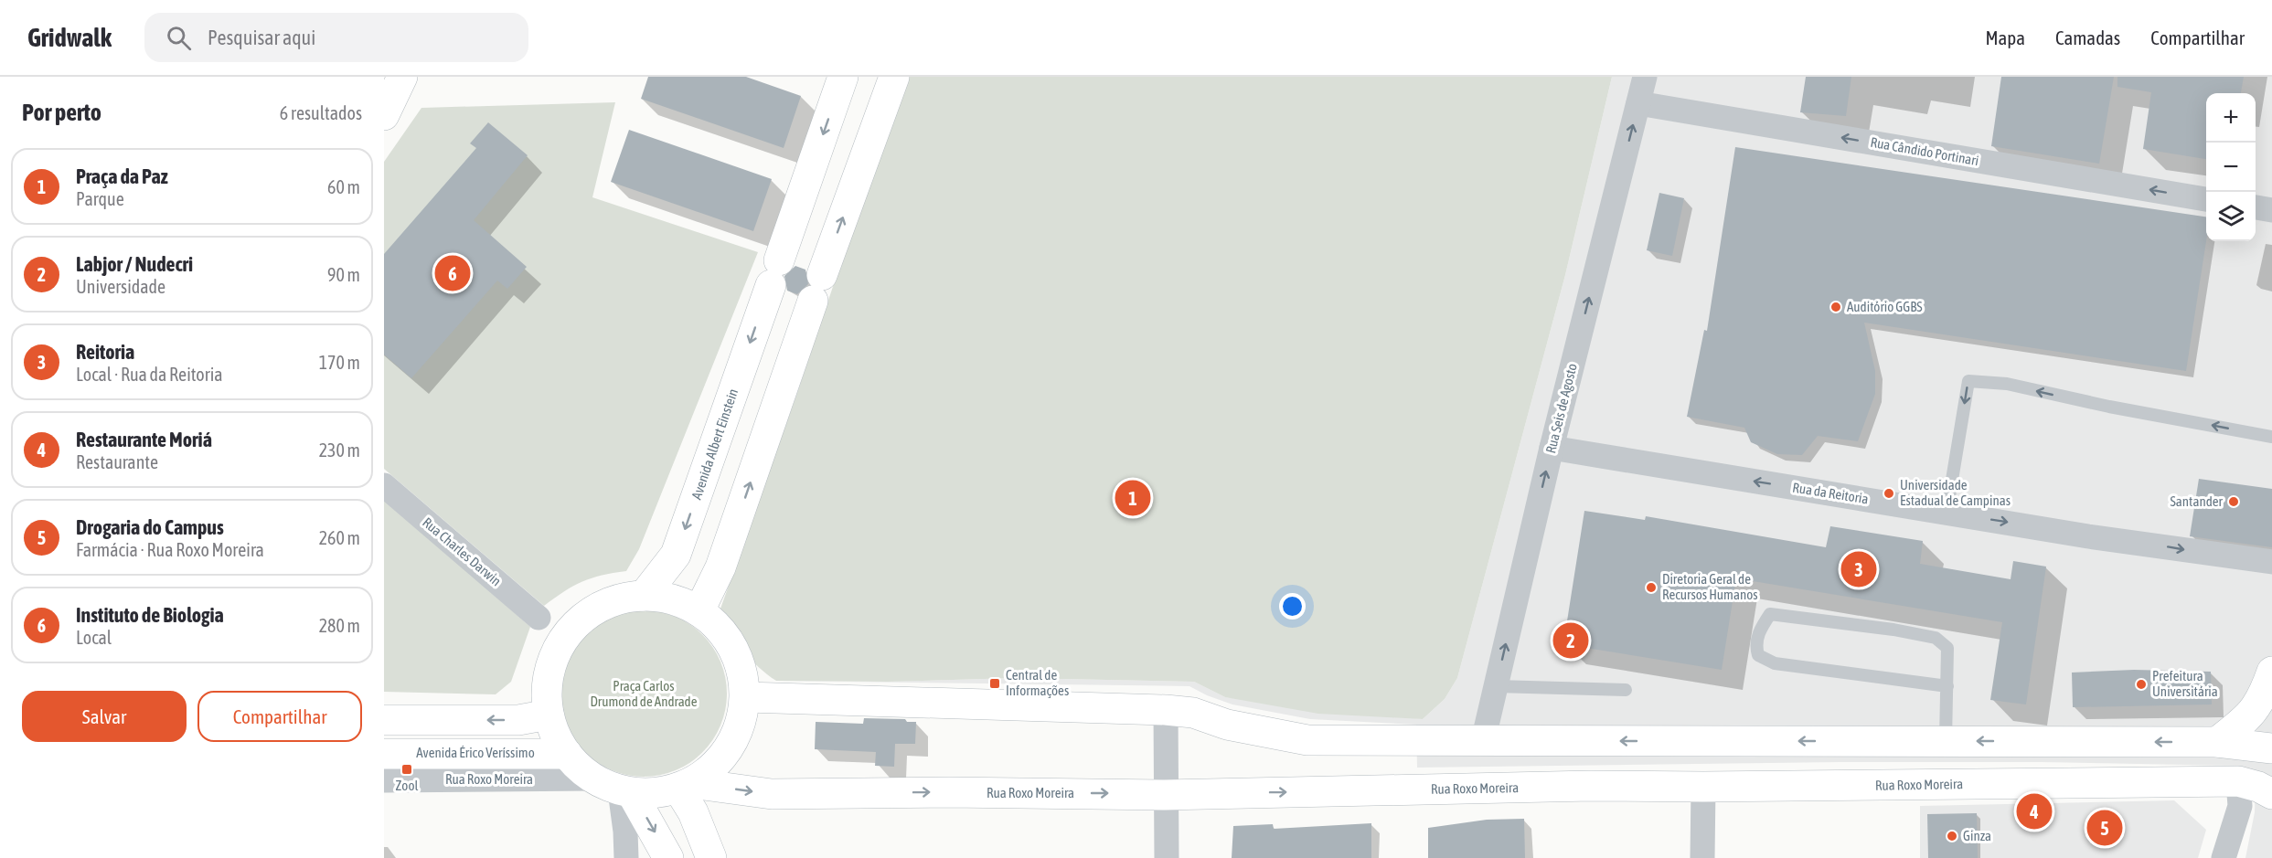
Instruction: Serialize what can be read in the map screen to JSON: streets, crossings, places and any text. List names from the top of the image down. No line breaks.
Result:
{"streets":{"main road":["Avenida Albert Einstein","Avenida Érico Veríssimo","Rua Roxo Moreira"],"street":["Rua Cândido Portinari","Rua Seis de Agosto","Rua da Reitoria","Rua Charles Darwin"]},"crossings":[["Rua Cândido Portinari","Rua Seis de Agosto"],["Rua Seis de Agosto","Rua da Reitoria"]],"one_way":["Rua Cândido Portinari","Rua Seis de Agosto"],"parks":["Praça Carlos Drumond de Andrade"],"places":{"other":["Auditório GGBS","Universidade Estadual de Campinas","Santander","Diretoria Geral de Recursos Humanos","Prefeitura Universitária","Ginza"],"transit":["Central de Informações","Zool"]},"page":{"header":"Gridwalk","search":"Pesquisar aqui","nav":["Mapa","Camadas","Compartilhar"],"heading":["Por perto","6 resultados"],"map_buttons":["+","−"],"list":[{"mark":"1","name":"Praça da Paz","note":"Parque","value":"60 m"},{"mark":"2","name":"Labjor / Nudecri","note":"Universidade","value":"90 m"},{"mark":"3","name":"Reitoria","note":"Local · Rua da Reitoria","value":"170 m"},{"mark":"4","name":"Restaurante Moriá","note":"Restaurante","value":"230 m"},{"mark":"5","name":"Drogaria do Campus","note":"Farmácia · Rua Roxo Moreira","value":"260 m"},{"mark":"6","name":"Instituto de Biologia","note":"Local","value":"280 m"}],"pins":["6","1","3","2","4","5"],"buttons":["Salvar","Compartilhar"]}}
